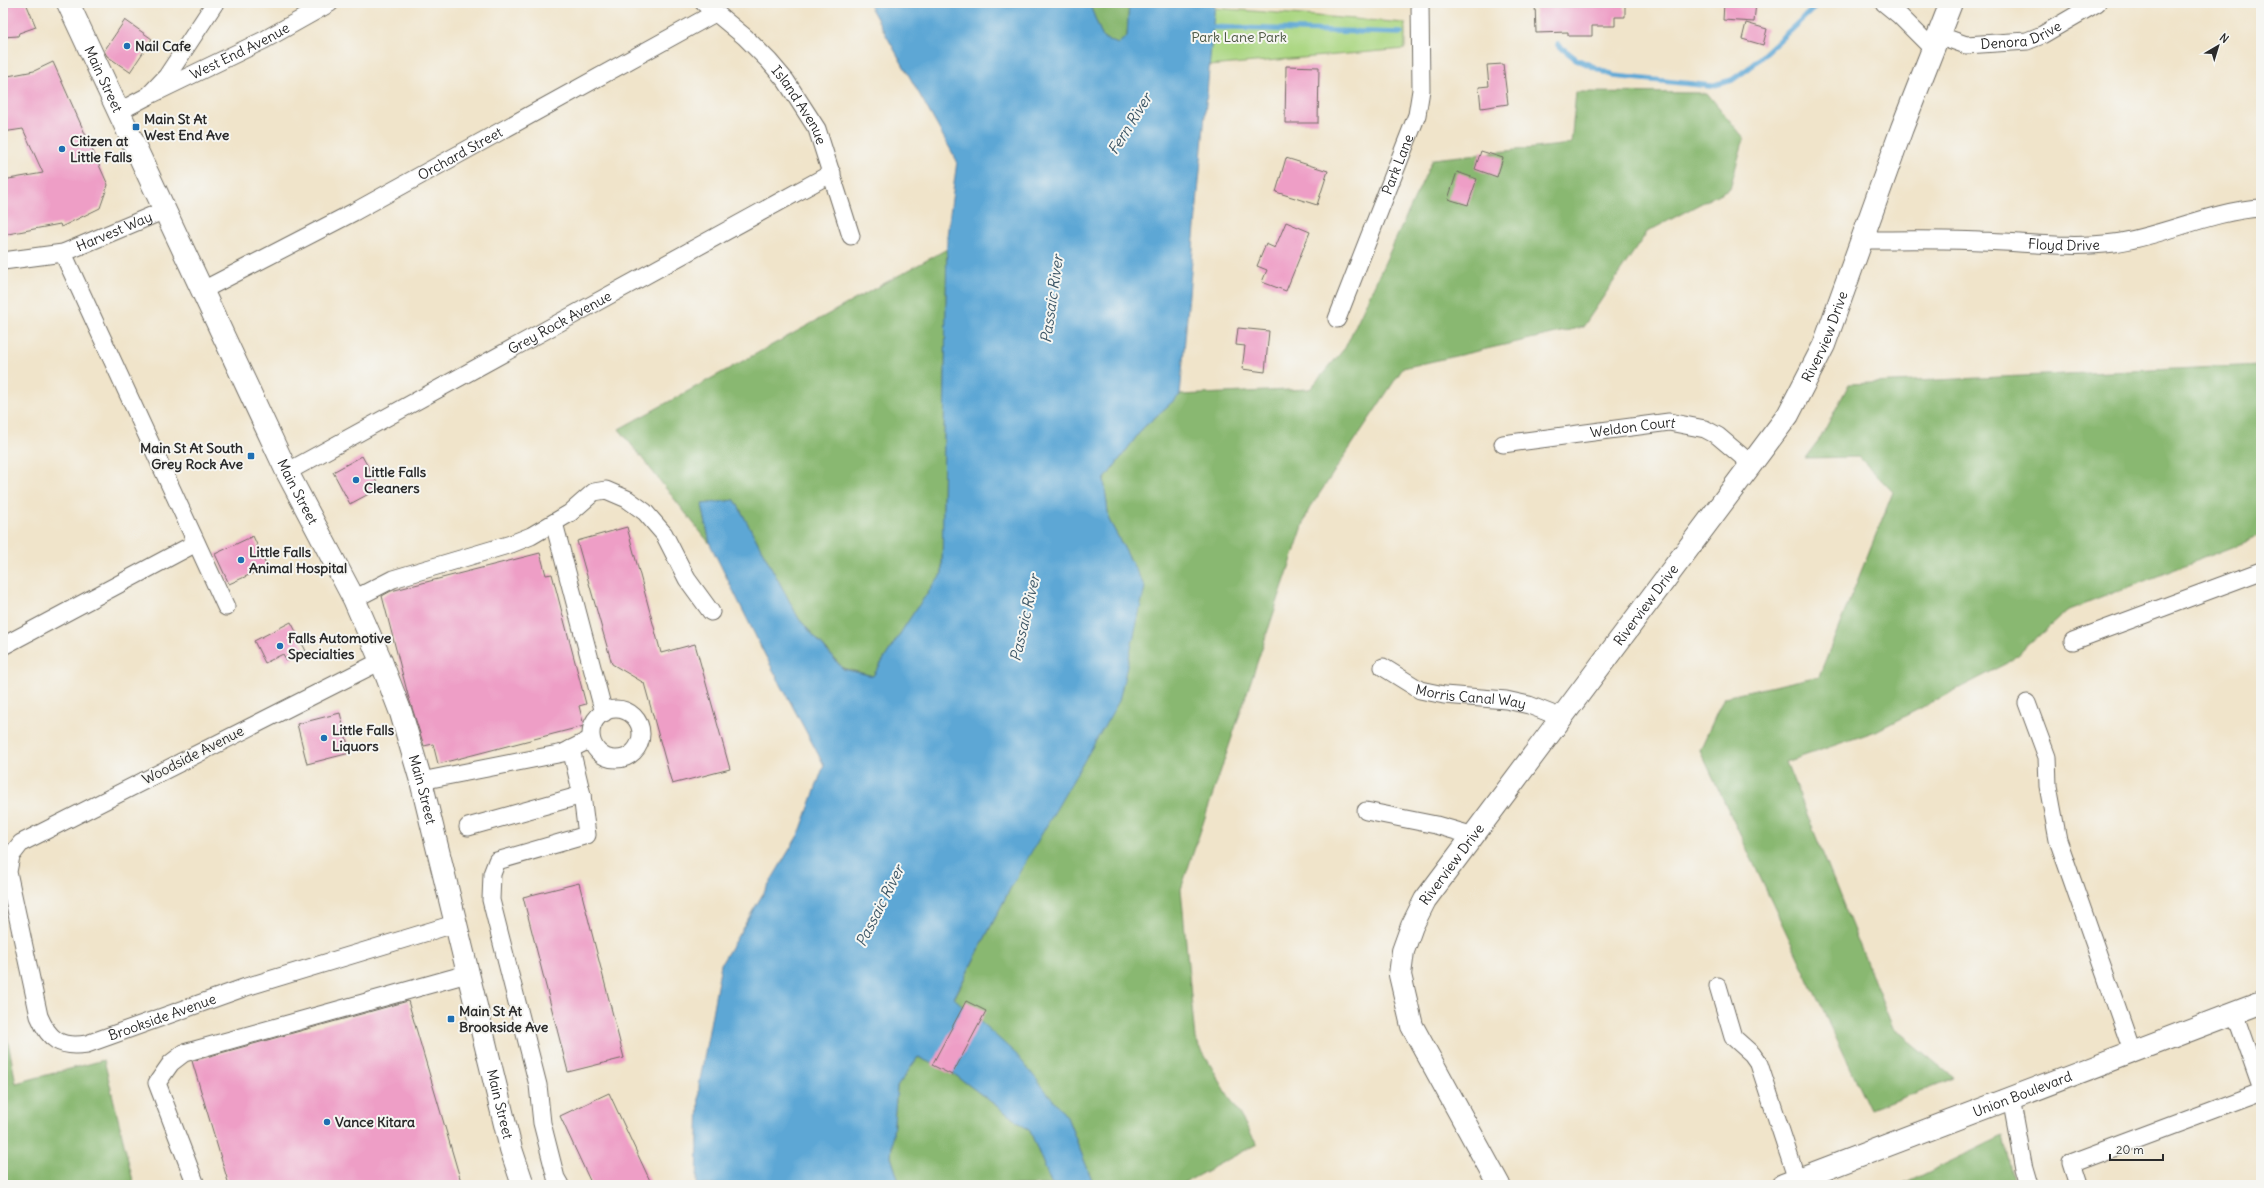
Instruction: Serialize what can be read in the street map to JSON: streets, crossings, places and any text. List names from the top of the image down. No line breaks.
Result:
{"streets":{"main road":["Main Street","Riverview Drive","Union Boulevard"],"street":["Denora Drive","West End Avenue","Island Avenue","Orchard Street","Park Lane","Harvest Way","Floyd Drive","Grey Rock Avenue","Weldon Court","Morris Canal Way","Woodside Avenue","Brookside Avenue"]},"crossings":[["Denora Drive","Riverview Drive"],["West End Avenue","Main Street"],["Main Street","Orchard Street"],["Main Street","Harvest Way"],["Main Street","Grey Rock Avenue"],["Main Street","Woodside Avenue"],["Main Street","Brookside Avenue"],["Island Avenue","Orchard Street"],["Island Avenue","Grey Rock Avenue"],["Floyd Drive","Riverview Drive"],["Riverview Drive","Weldon Court"],["Riverview Drive","Morris Canal Way"],["Woodside Avenue","Brookside Avenue"]],"water":["Fern River","Passaic River"],"parks":["Park Lane Park"],"places":{"other":["Nail Cafe","Citizen at Little Falls","Little Falls Cleaners","Little Falls Animal Hospital","Falls Automotive Specialties","Little Falls Liquors","Vance Kitara"],"transit":["Main St At West End Ave","Main St At South Grey Rock Ave","Main St At Brookside Ave"]},"scale_bar":"20 m","north":"top right"}
